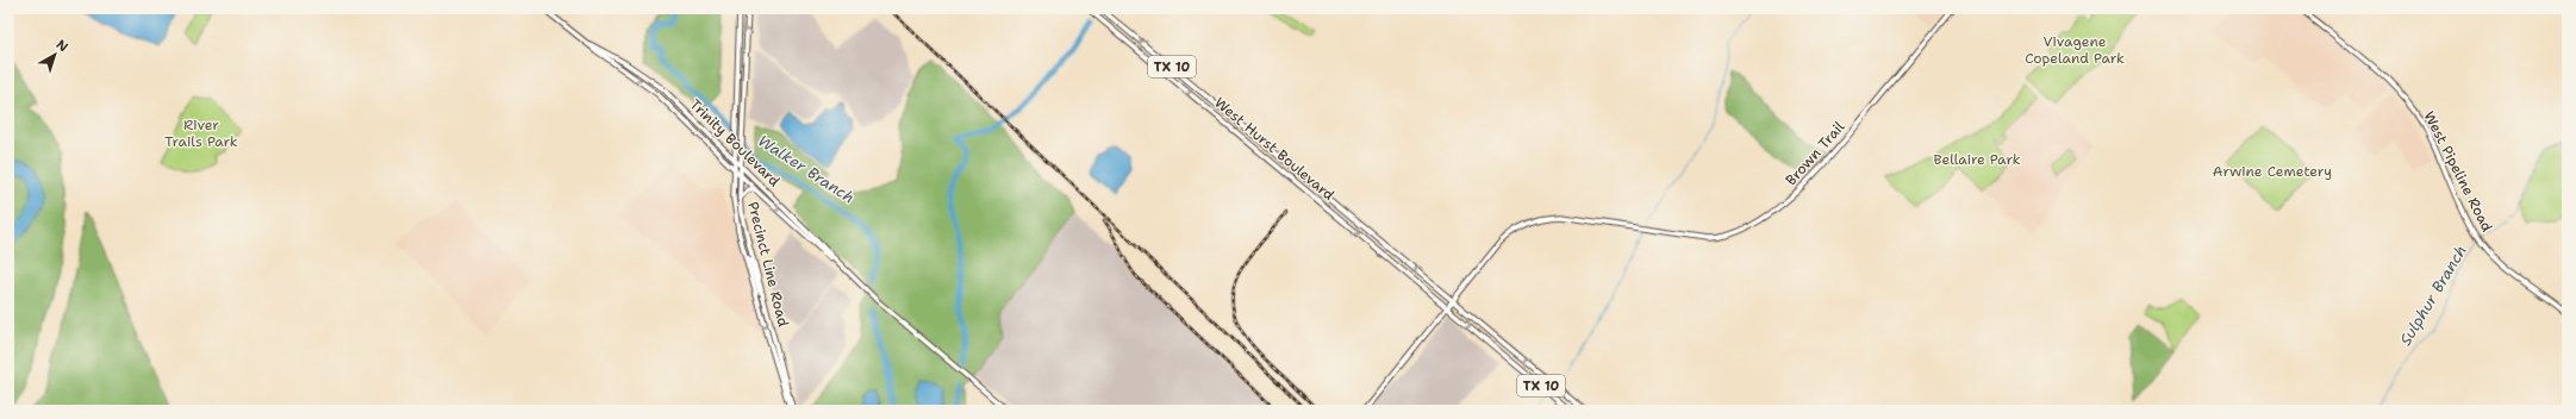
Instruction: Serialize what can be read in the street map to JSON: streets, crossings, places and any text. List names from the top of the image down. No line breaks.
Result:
{"streets":{"main road":["TX 10","Trinity Boulevard","West Hurst Boulevard","Brown Trail","West Pipeline Road","Precinct Line Road"]},"crossings":[["TX 10","West Hurst Boulevard"],["TX 10","Brown Trail"],["Trinity Boulevard","Precinct Line Road"],["West Hurst Boulevard","Brown Trail"]],"water":["Walker Branch","Sulphur Branch"],"parks":["Vivagene Copeland Park","River Trails Park","Bellaire Park","Arwine Cemetery"],"north":"top right"}
